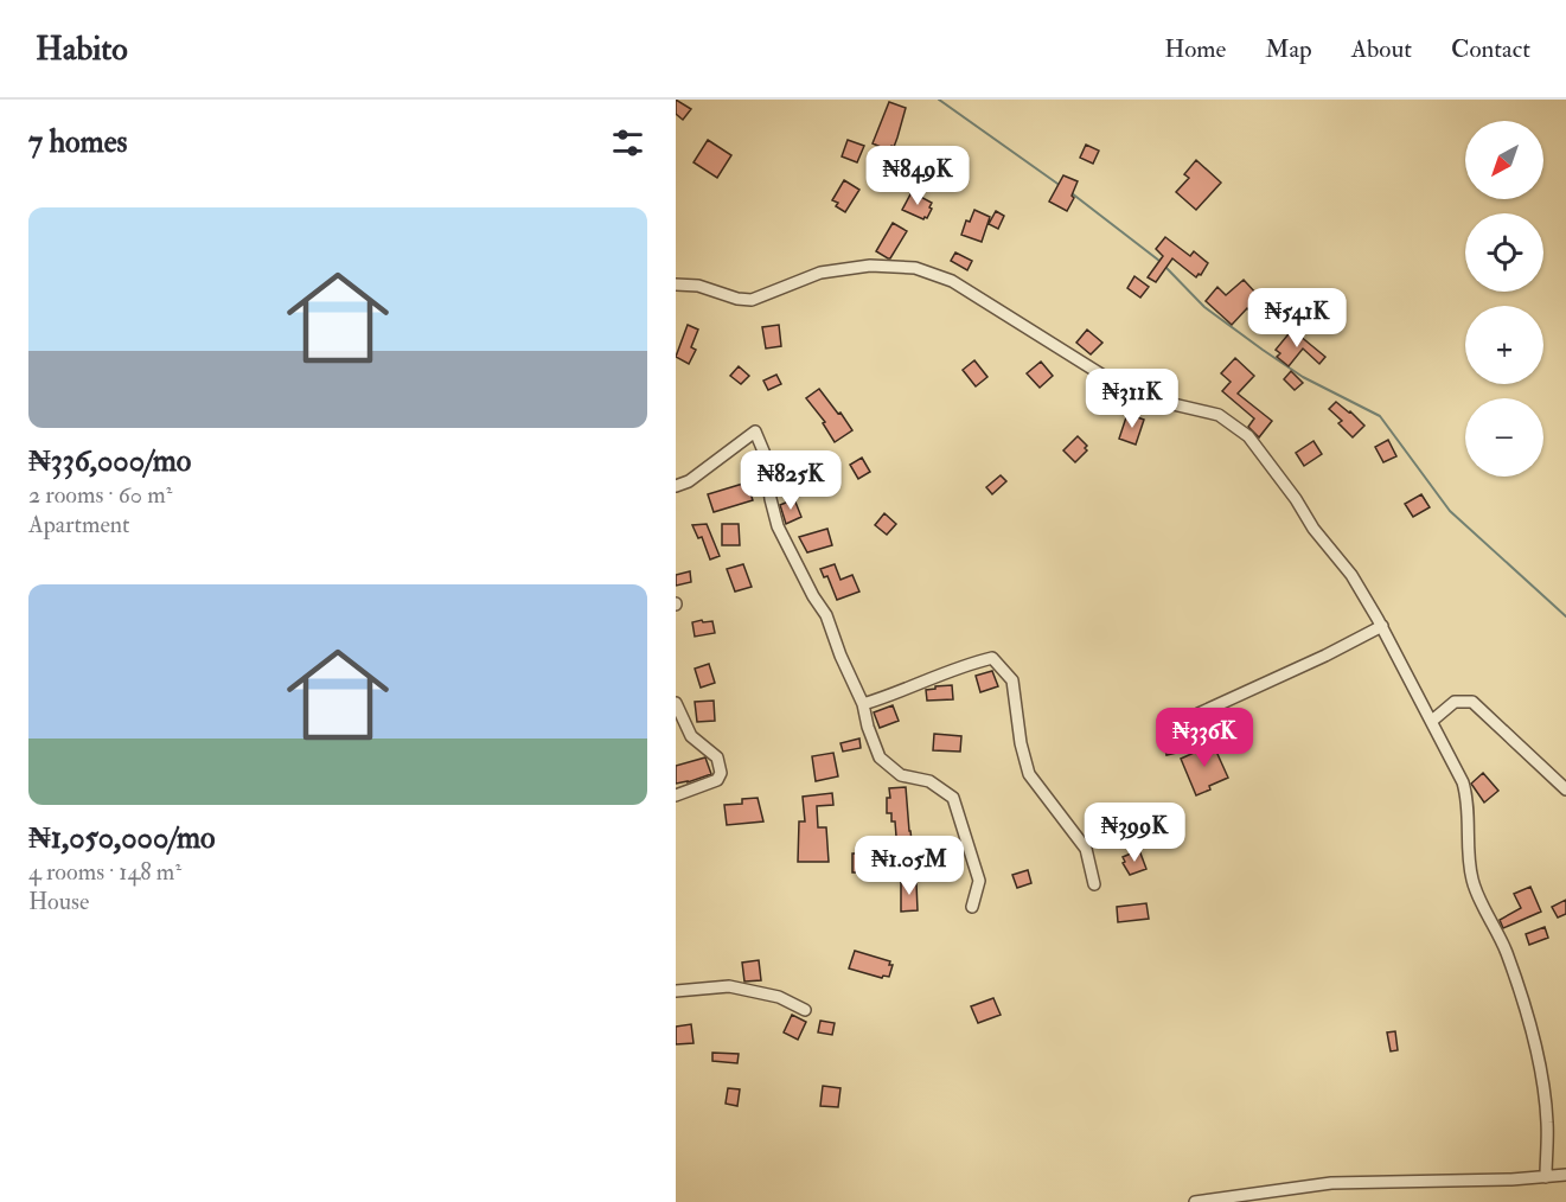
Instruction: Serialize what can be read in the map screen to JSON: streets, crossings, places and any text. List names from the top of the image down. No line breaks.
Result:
{"north":"bottom left","page":{"header":"Habito","nav":["Home","Map","About","Contact"],"heading":"7 homes","map_buttons":["+","−"],"price":["₦849K","₦541K","₦311K","₦825K","₦336K","₦399K","₦1.05M"],"list":[{"name":"₦336,000/mo","note":"2 rooms · 60 m² · Apartment"},{"name":"₦1,050,000/mo","note":"4 rooms · 148 m² · House"}]}}
